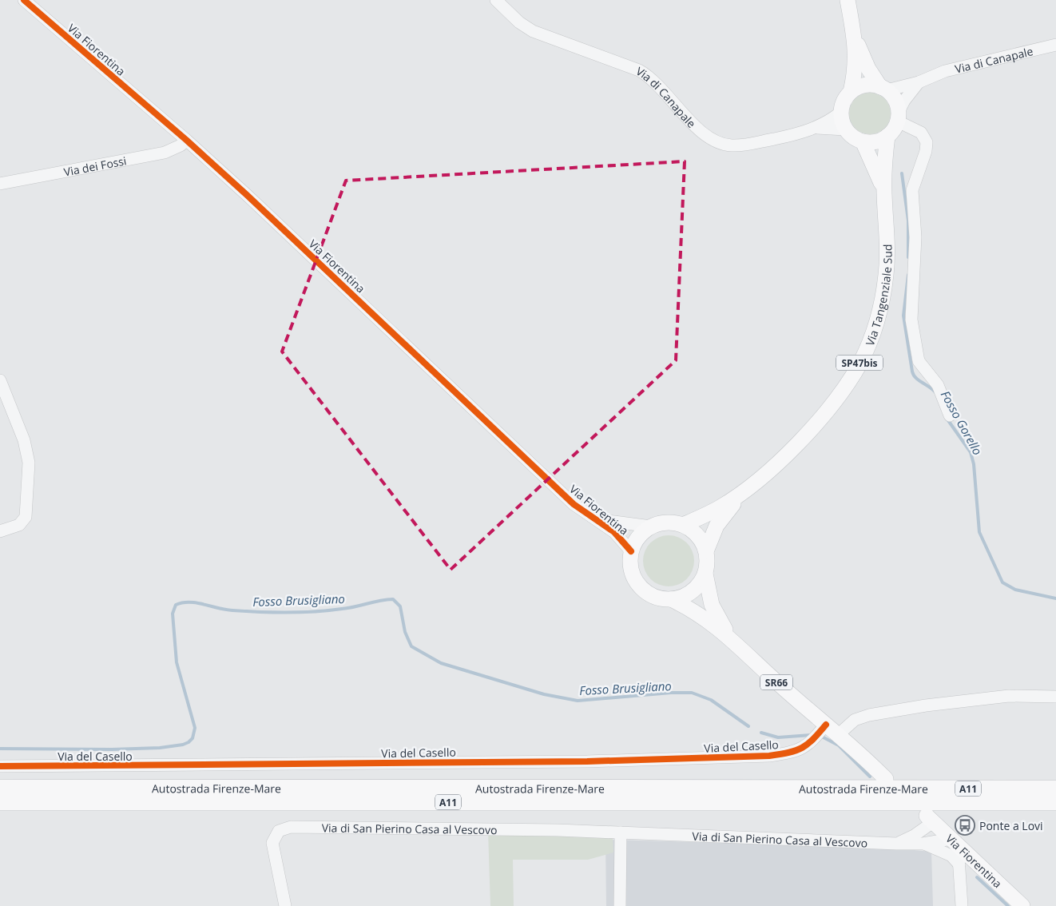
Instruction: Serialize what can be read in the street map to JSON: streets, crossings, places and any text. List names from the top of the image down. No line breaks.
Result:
{"streets":{"highway":["Autostrada Firenze-Mare","A11"],"main road":["Via Fiorentina","Via Tangenziale Sud","SP47bis","SR66"],"street":["Via di Canapale","Via dei Fossi","Via del Casello","Via di San Pierino Casa al Vescovo"]},"crossings":[["Via Fiorentina","Via dei Fossi"],["Via Fiorentina","Via Tangenziale Sud"],["Via Fiorentina","SR66"],["Via Fiorentina","Via di San Pierino Casa al Vescovo"],["Via di Canapale","Via Tangenziale Sud"],["Via Tangenziale Sud","SR66"],["SR66","Via del Casello"]],"water":["Fosso Gorello","Fosso Brusigliano"],"places":{"bus stop":["Ponte a Lovi"]}}
